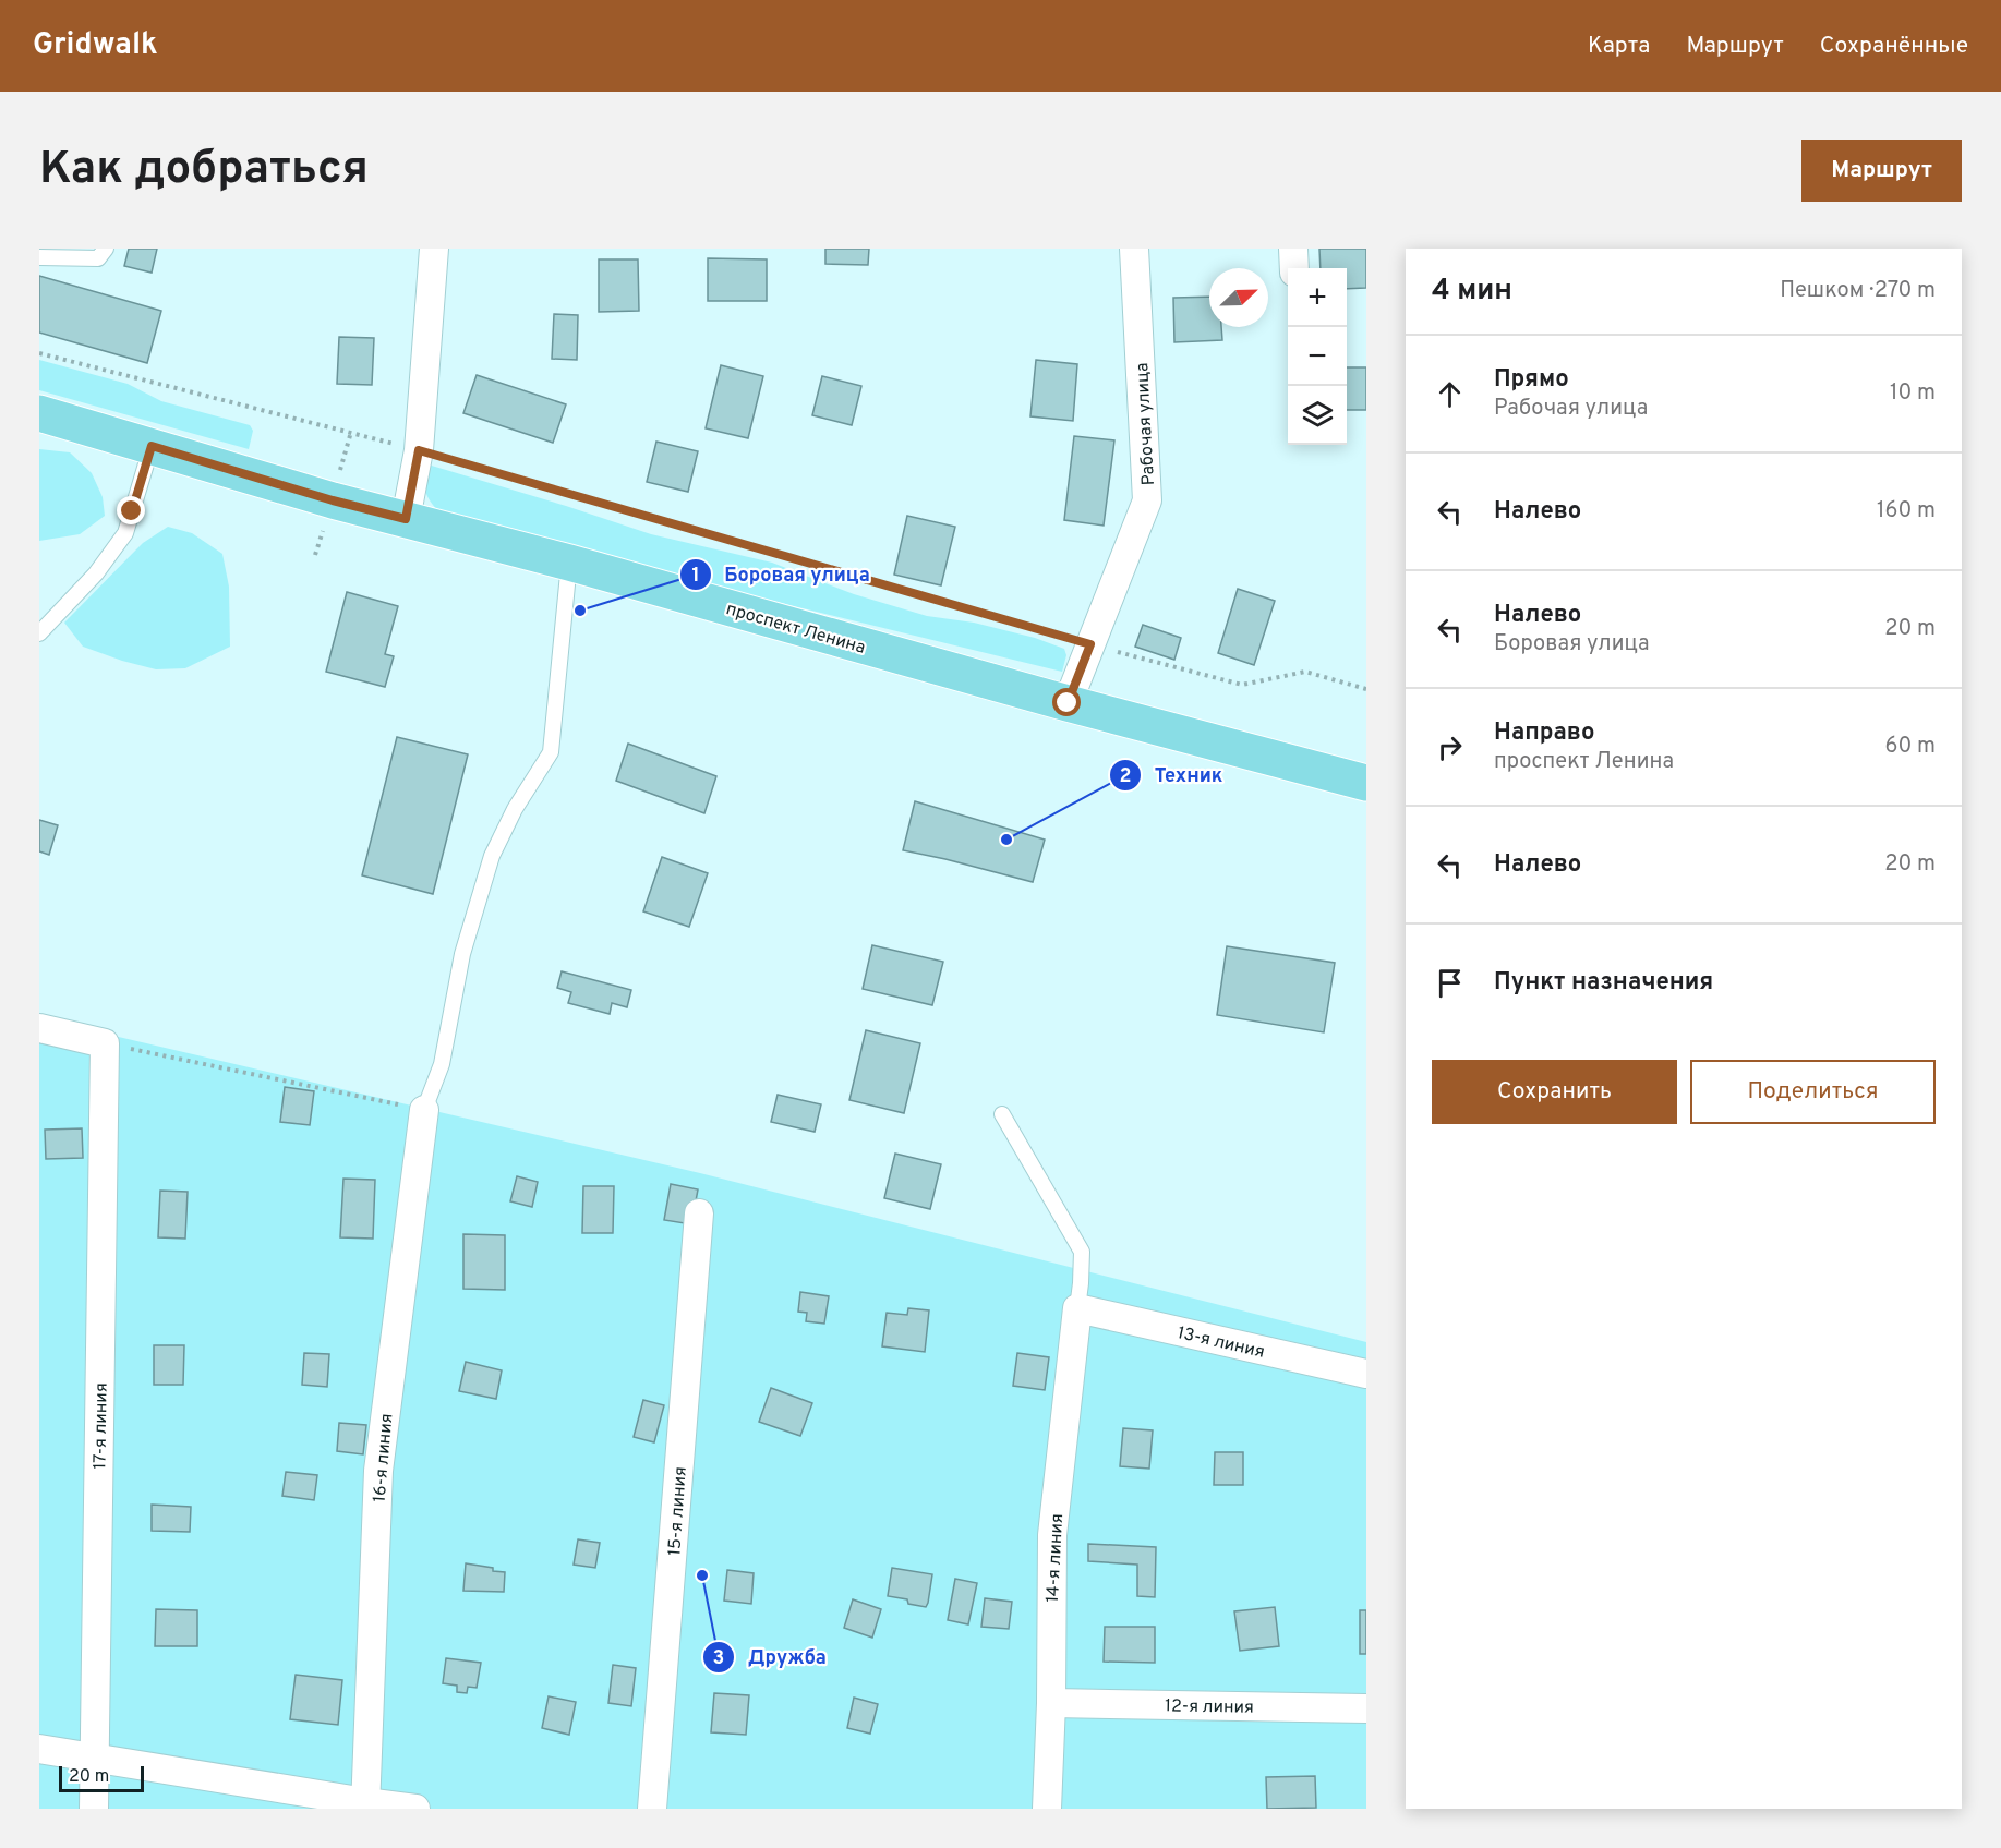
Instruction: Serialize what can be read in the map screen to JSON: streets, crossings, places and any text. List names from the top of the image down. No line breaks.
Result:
{"streets":{"main road":["проспект Ленина"],"street":["Рабочая улица","13-я линия","17-я линия","16-я линия","15-я линия","14-я линия","12-я линия"]},"crossings":[["Рабочая улица","проспект Ленина"],["13-я линия","14-я линия"],["14-я линия","12-я линия"]],"places":["Боровая улица","Техник","Дружба"],"scale_bar":"20 m","north":"top right","page":{"header":"Gridwalk","nav":["Карта","Маршрут","Сохранённые"],"buttons":["Маршрут",["Сохранить","Поделиться"]],"title":"Как добраться","heading":["4 мин","Пешком · 270 m"],"map_buttons":["+","−"],"list":[["Прямо","Рабочая улица","10 m"],["Налево","160 m"],["Налево","Боровая улица","20 m"],["Направо","проспект Ленина","60 m"],["Налево","20 m"],"Пункт назначения"],"scale":"20 m"}}
